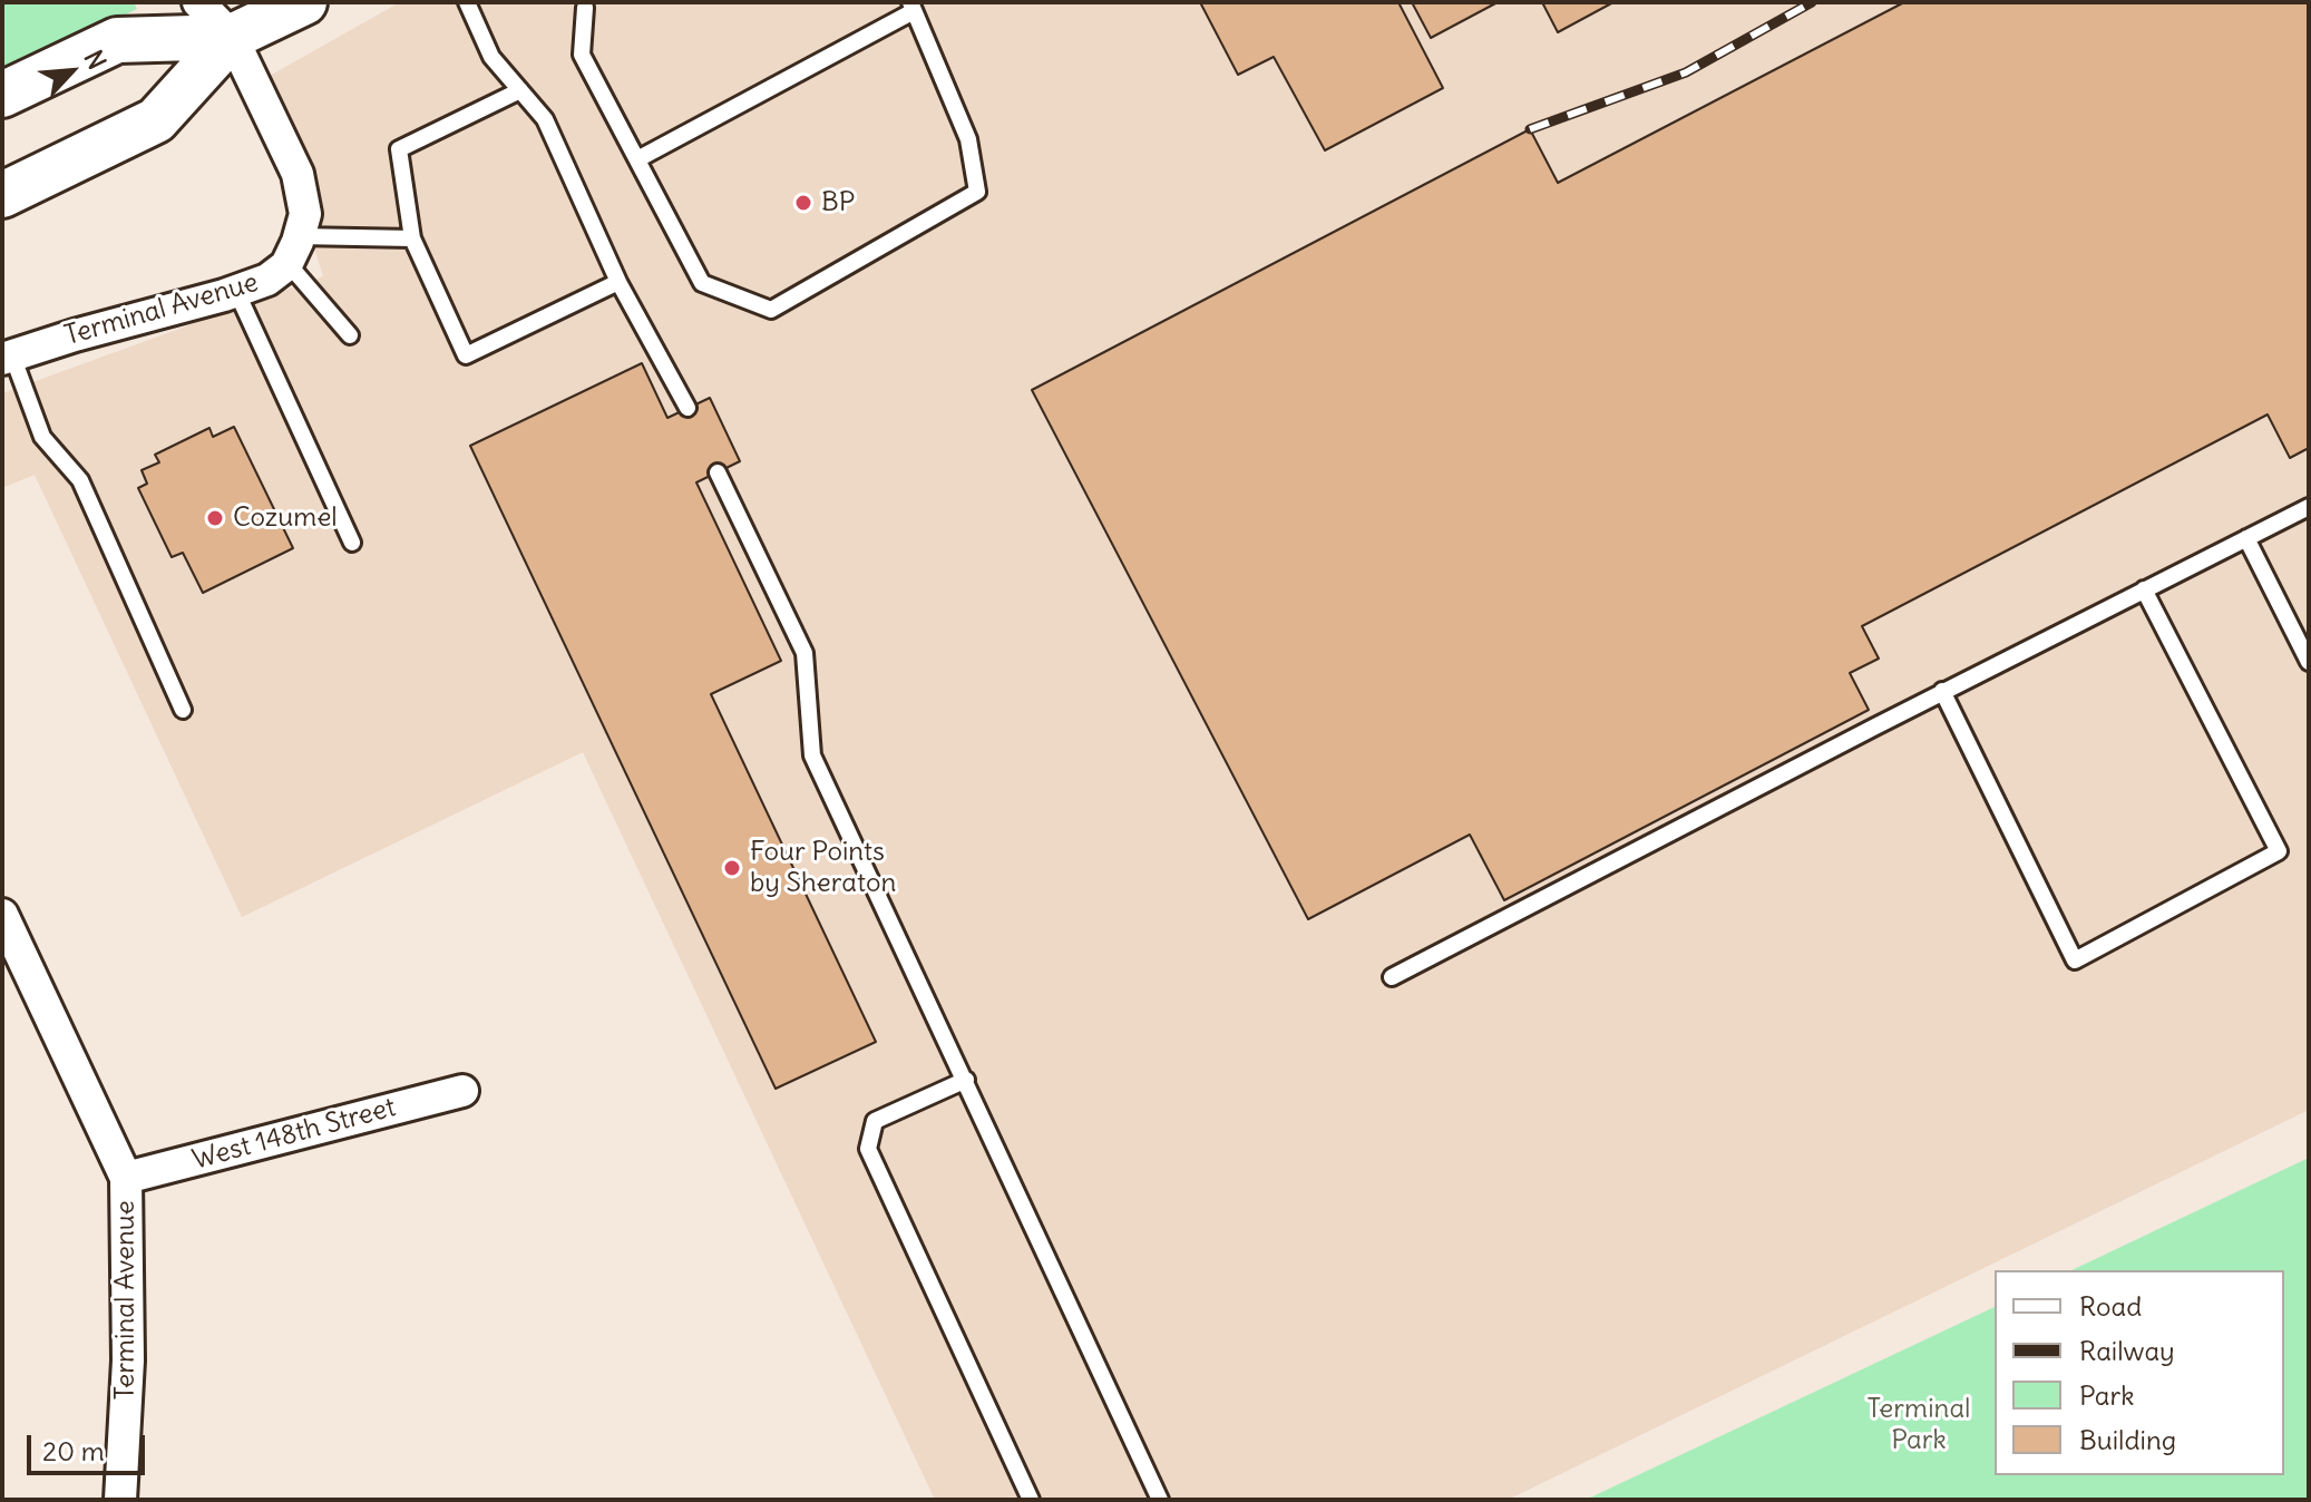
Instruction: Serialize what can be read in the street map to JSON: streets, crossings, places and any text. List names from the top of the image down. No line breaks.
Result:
{"streets":{"street":["Terminal Avenue","West 148th Street"]},"crossings":[["Terminal Avenue","West 148th Street"]],"parks":["Terminal Park"],"places":["BP","Cozumel","Four Points by Sheraton"],"legend":["Road","Railway","Park","Building"],"scale_bar":"20 m","north":"top right"}
